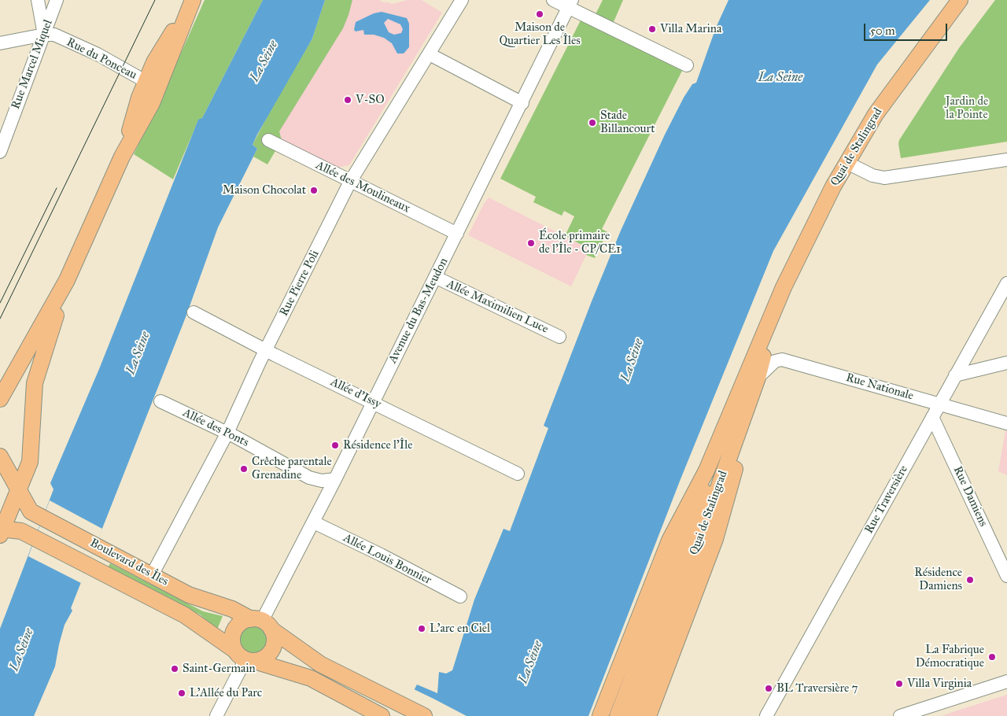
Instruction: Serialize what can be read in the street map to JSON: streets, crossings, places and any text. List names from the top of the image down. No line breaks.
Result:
{"streets":{"main road":["Quai de Stalingrad","Boulevard des Îles"],"street":["Rue du Ponceau","Rue Marcel Miquel","Allée des Moulineaux","Rue Pierre Poli","Allée Maximilien Luce","Avenue du Bas-Meudon","Rue Nationale","Allée d'Issy","Allée des Ponts","Rue Damiens","Rue Traversière","Allée Louis Bonnier"]},"crossings":[["Rue du Ponceau","Rue Marcel Miquel"],["Quai de Stalingrad","Rue Nationale"],["Allée des Moulineaux","Rue Pierre Poli"],["Allée des Moulineaux","Avenue du Bas-Meudon"],["Rue Pierre Poli","Allée d'Issy"],["Rue Pierre Poli","Allée des Ponts"],["Rue Pierre Poli","Boulevard des Îles"],["Allée Maximilien Luce","Avenue du Bas-Meudon"],["Avenue du Bas-Meudon","Allée d'Issy"],["Avenue du Bas-Meudon","Allée des Ponts"],["Avenue du Bas-Meudon","Allée Louis Bonnier"],["Avenue du Bas-Meudon","Boulevard des Îles"],["Rue Nationale","Rue Traversière"],["Rue Damiens","Rue Traversière"]],"water":["La Seine"],"parks":["Jardin de la Pointe"],"places":["Maison de Quartier Les Îles","Villa Marina","V-SO","Stade Billancourt","Maison Chocolat","École primaire de l'Île - CP/CE1","Résidence l'Île","Crêche parentale Grenadine","Résidence Damiens","L'arc en Ciel","La Fabrique Démocratique","Saint-Germain","Villa Virginia","BL Traversière 7","L'Allée du Parc"],"scale_bar":"50 m"}
